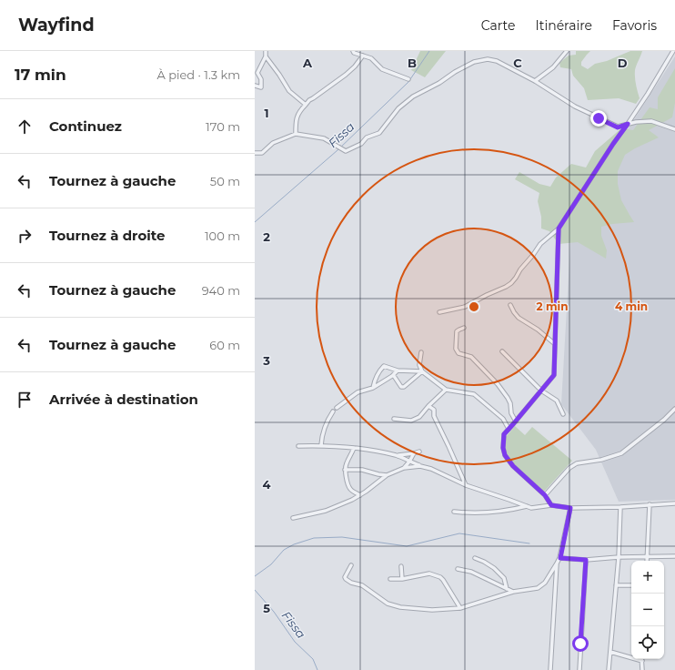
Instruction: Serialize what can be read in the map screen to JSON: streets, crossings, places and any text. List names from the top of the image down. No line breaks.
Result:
{"water":["Fissa"],"page":{"header":"Wayfind","nav":["Carte","Itinéraire","Favoris"],"heading":["17 min","À pied · 1.3 km"],"list":[["Continuez","170 m"],["Tournez à gauche","50 m"],["Tournez à droite","100 m"],["Tournez à gauche","940 m"],["Tournez à gauche","60 m"],"Arrivée à destination"],"map_buttons":["+","−"]},"grid":{"columns":["A","B","C","D"],"rows":["1","2","3","4","5"]},"rings":["2 min","4 min"]}
